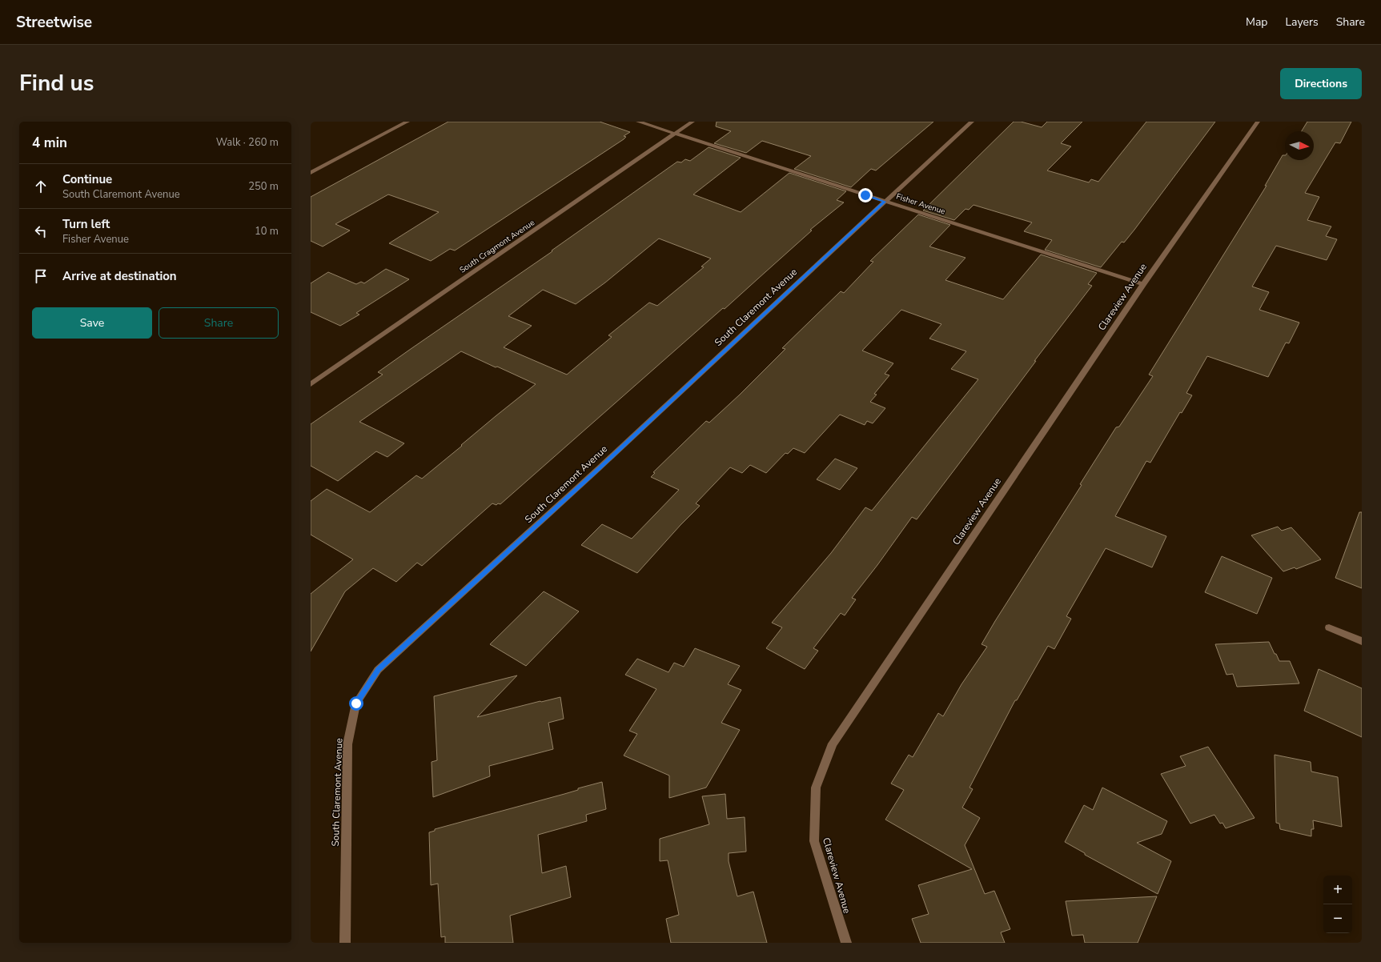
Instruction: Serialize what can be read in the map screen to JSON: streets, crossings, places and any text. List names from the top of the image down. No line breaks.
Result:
{"streets":{"street":["Fisher Avenue","South Cragmont Avenue","Clareview Avenue","South Claremont Avenue"]},"crossings":[["Fisher Avenue","South Cragmont Avenue"],["Fisher Avenue","Clareview Avenue"],["Fisher Avenue","South Claremont Avenue"]],"north":"right","page":{"header":"Streetwise","nav":["Map","Layers","Share"],"title":"Find us","buttons":["Directions",["Save","Share"]],"heading":["4 min","Walk · 260 m"],"list":[["Continue","South Claremont Avenue","250 m"],["Turn left","Fisher Avenue","10 m"],"Arrive at destination"],"map_buttons":["+","−"]}}
